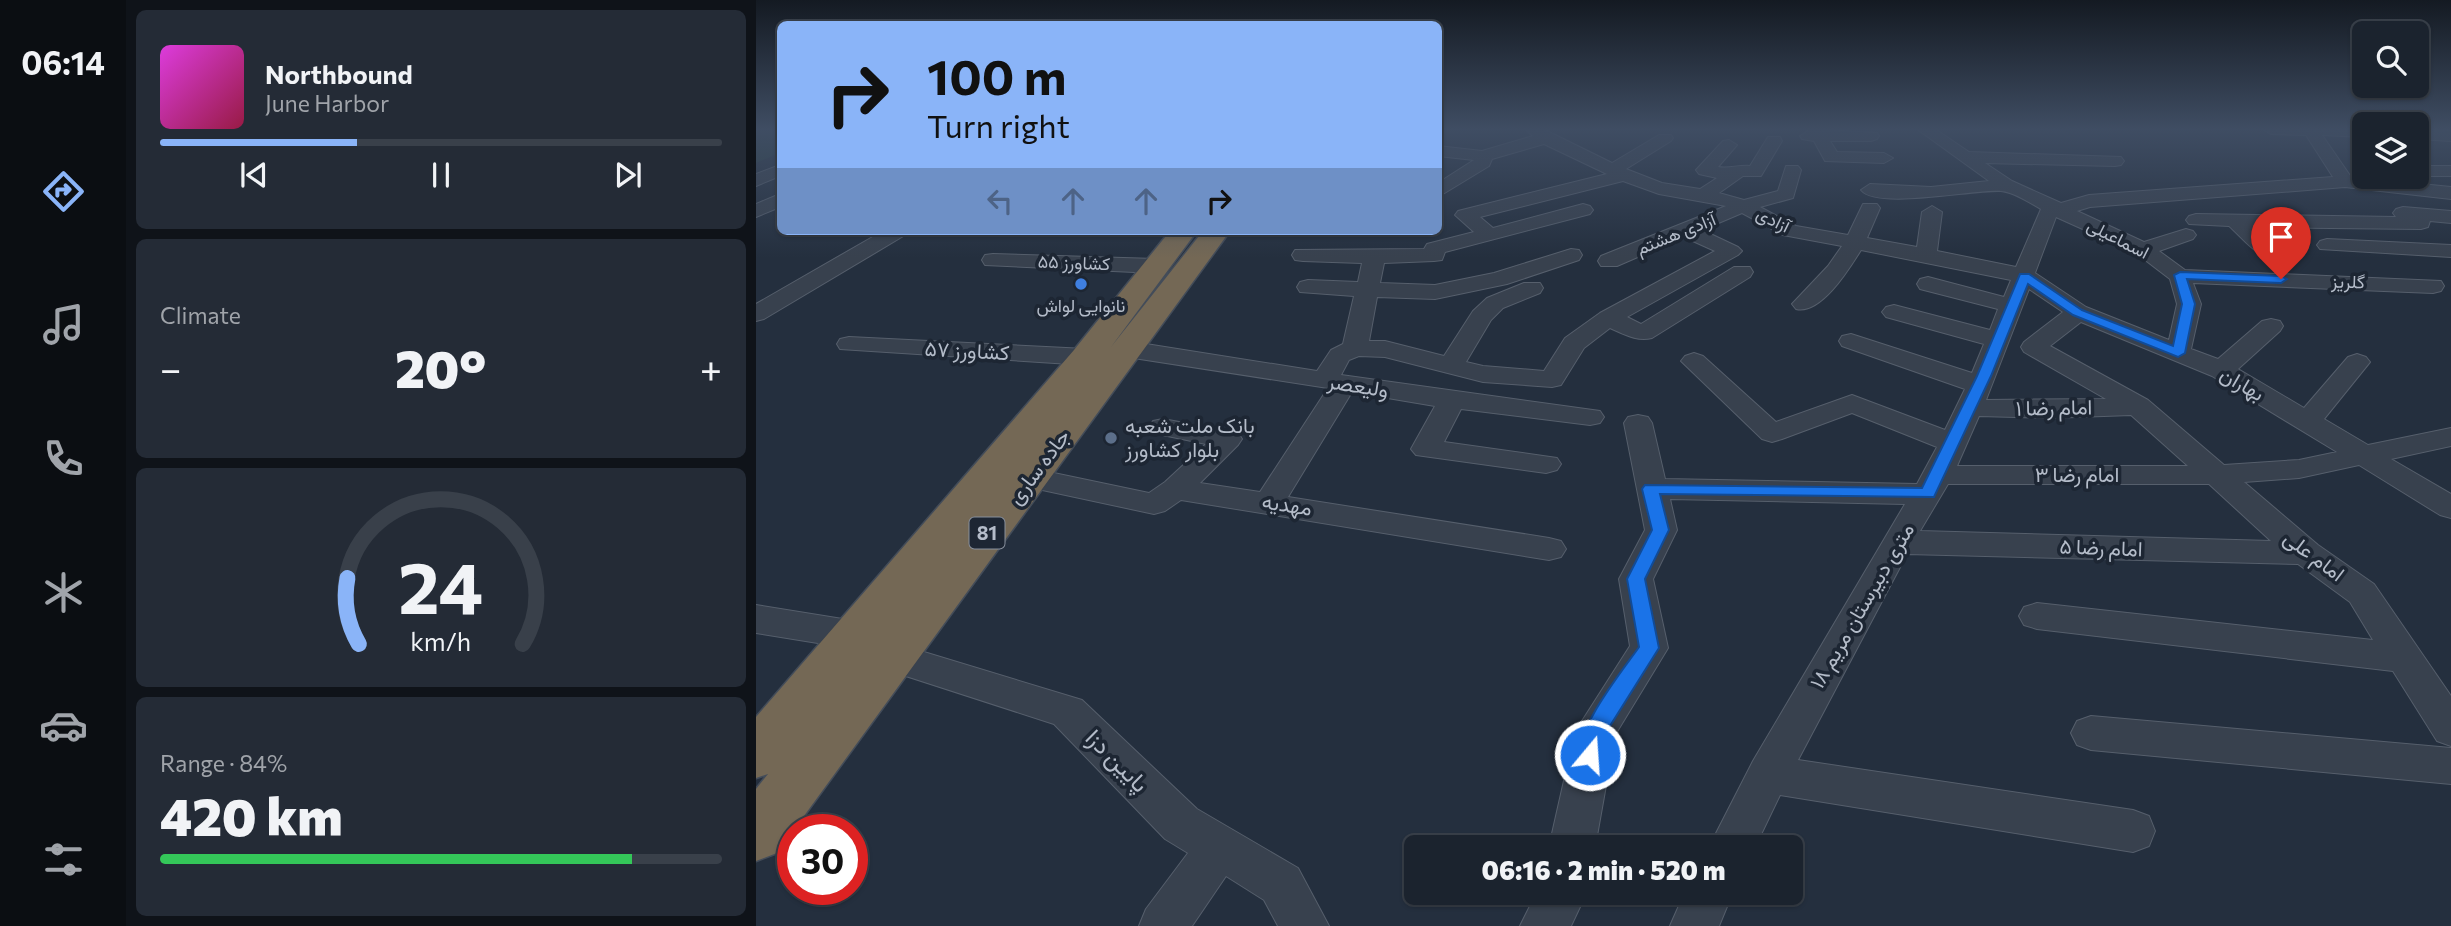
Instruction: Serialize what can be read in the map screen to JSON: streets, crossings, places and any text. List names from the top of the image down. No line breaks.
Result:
{"streets":{"highway":["جاده ساری","81"],"street":["آزادی","آزادی هشتم","اسماعیلی","کشاورز ۵۵","گلریز","کشاورز ۵۷","بهاران","ولیعصر","امام رضا ۱","امام رضا ۳","مهدیه","امام رضا ۵","امام علی","۱۸ متری دبیرستان مریم","پایین دزا"]},"crossings":[["آزادی","آزادی هشتم"],["آزادی","بهاران"],["آزادی","۱۸ متری دبیرستان مریم"],["اسماعیلی","گلریز"],["اسماعیلی","۱۸ متری دبیرستان مریم"],["کشاورز ۵۵","جاده ساری"],["کشاورز ۵۷","جاده ساری"],["بهاران","امام رضا ۳"],["بهاران","امام علی"],["بهاران","۱۸ متری دبیرستان مریم"],["ولیعصر","جاده ساری"],["امام رضا ۱","امام علی"],["امام رضا ۱","۱۸ متری دبیرستان مریم"],["جاده ساری","پایین دزا"],["امام رضا ۳","امام علی"],["امام رضا ۳","۱۸ متری دبیرستان مریم"],["امام رضا ۵","امام علی"],["امام رضا ۵","۱۸ متری دبیرستان مریم"]],"places":["نانوایی لواش","بانک ملت شعبه بلوار کشاورز"],"page":{"tabs":"06:14","turn":["100 m","Turn right"],"song":["Northbound","June Harbor"],"tile":["Climate",["Range · 84%","420 km"]],"heat":["−","20°","+"],"limit":"30","trip":"06:16 · 2 min · 520 m","gauge":["24","km/h"]}}
